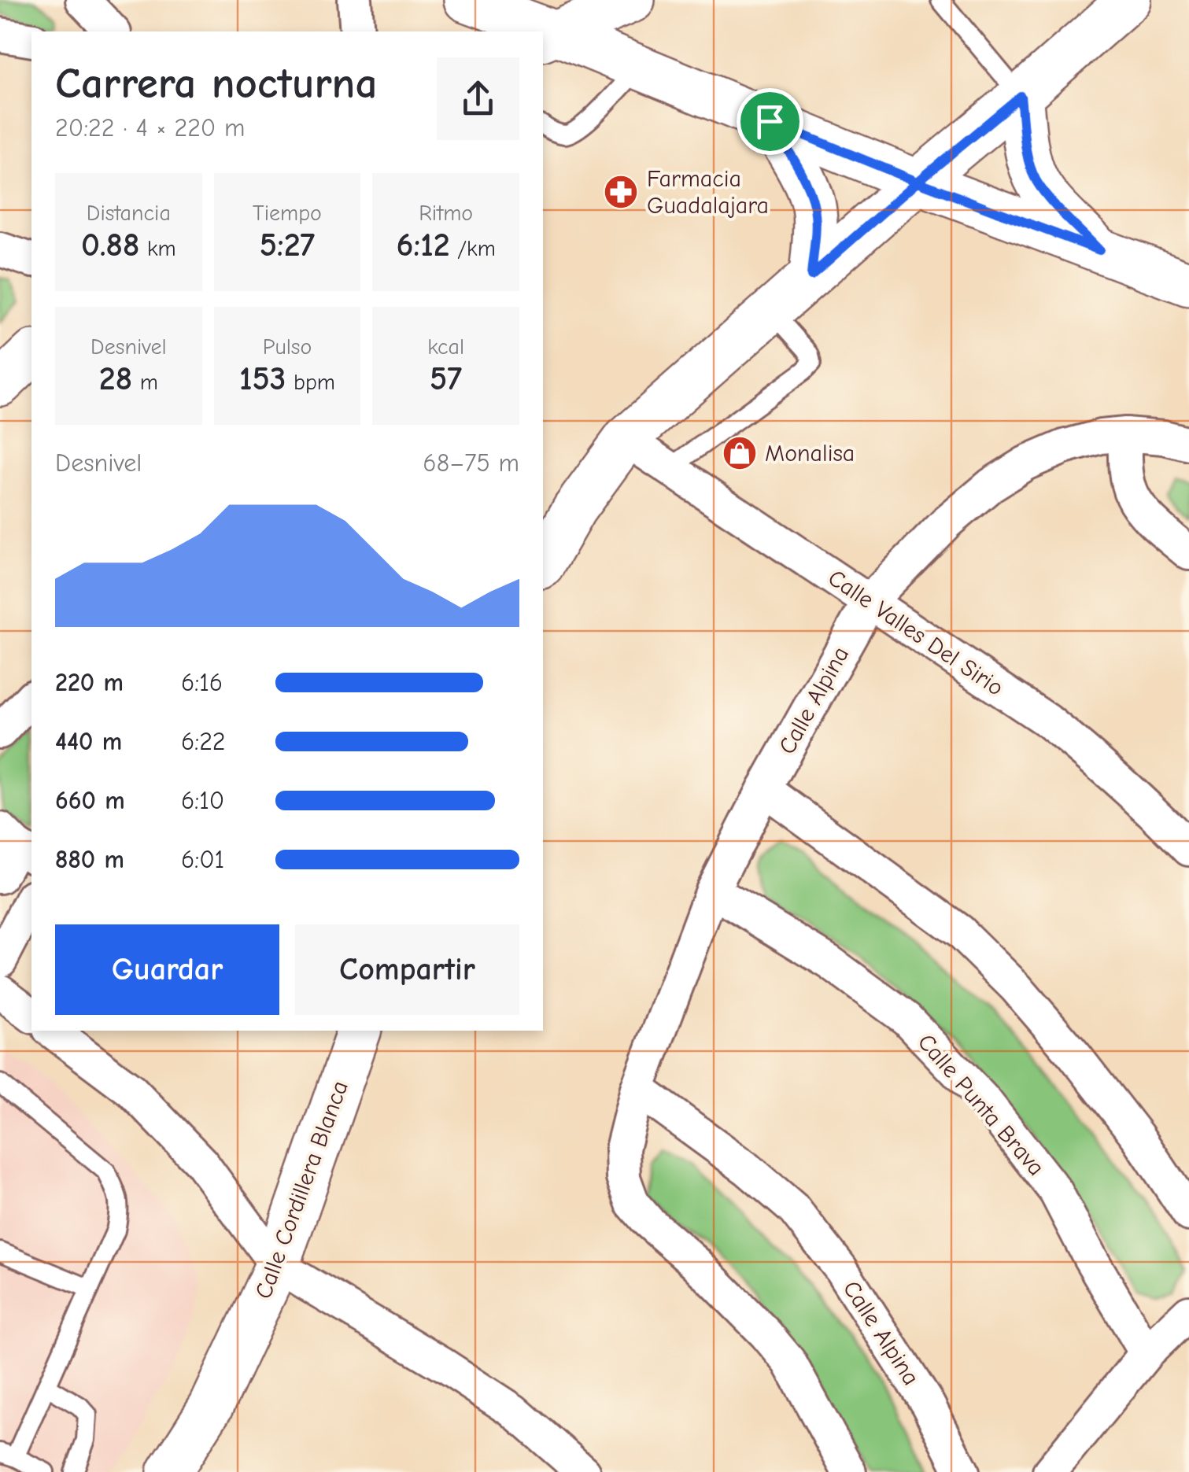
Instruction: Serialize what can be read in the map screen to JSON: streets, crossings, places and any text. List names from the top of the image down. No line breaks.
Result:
{"streets":{"street":["Calle Valles Del Sirio","Calle Alpina","Calle Punta Brava","Calle Cordillera Blanca"]},"crossings":[["Calle Valles Del Sirio","Calle Alpina"],["Calle Alpina","Calle Punta Brava"]],"places":{"pharmacy":["Farmacia Guadalajara"],"shop":["Monalisa"]},"page":{"heading":["Carrera nocturna","20:22 · 4 × 220 m"],"stats":[["Distancia","0.88 km"],["Tiempo","5:27"],["Ritmo","6:12 /km"],["Desnivel","28 m"],["Pulso","153 bpm"],["kcal","57"]],"chart":["Desnivel","68–75 m"],"list":[{"name":"220 m","note":"6:16"},{"name":"440 m","note":"6:22"},{"name":"660 m","note":"6:10"},{"name":"880 m","note":"6:01"}],"buttons":["Guardar","Compartir"]}}
